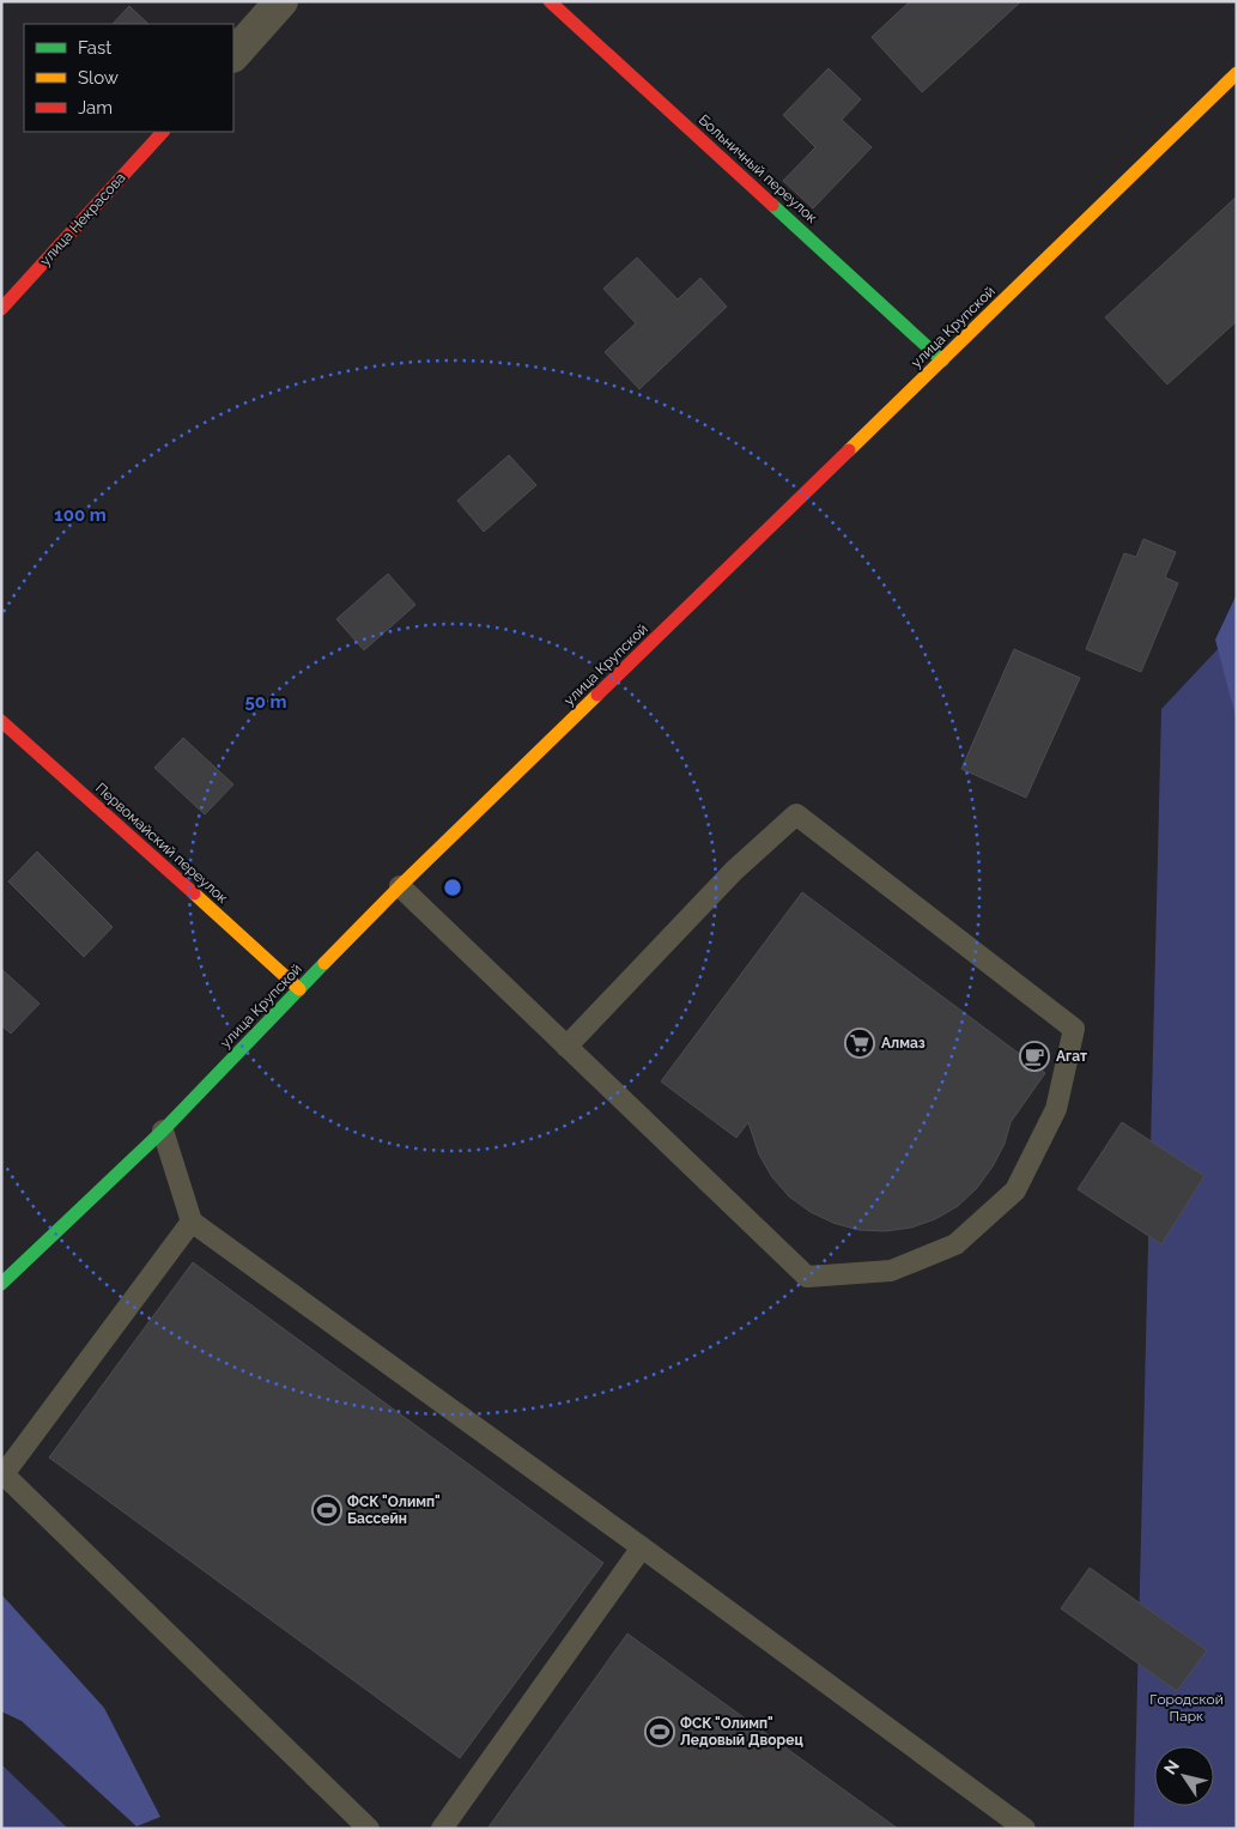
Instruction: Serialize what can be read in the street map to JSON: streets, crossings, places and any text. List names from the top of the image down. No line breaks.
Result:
{"streets":{"street":["Больничный переулок","улица Некрасова","улица Крупской","Первомайский переулок"]},"crossings":[["Больничный переулок","улица Крупской"],["улица Крупской","Первомайский переулок"]],"parks":["Городской Парк"],"places":{"supermarket":["Алмаз"],"cafe":["Агат"],"sports":["ФСК \"Олимп\" Бассейн","ФСК \"Олимп\" Ледовый Дворец"]},"legend":["Fast","Slow","Jam"],"north":"top left","rings":["100 m","50 m"]}
